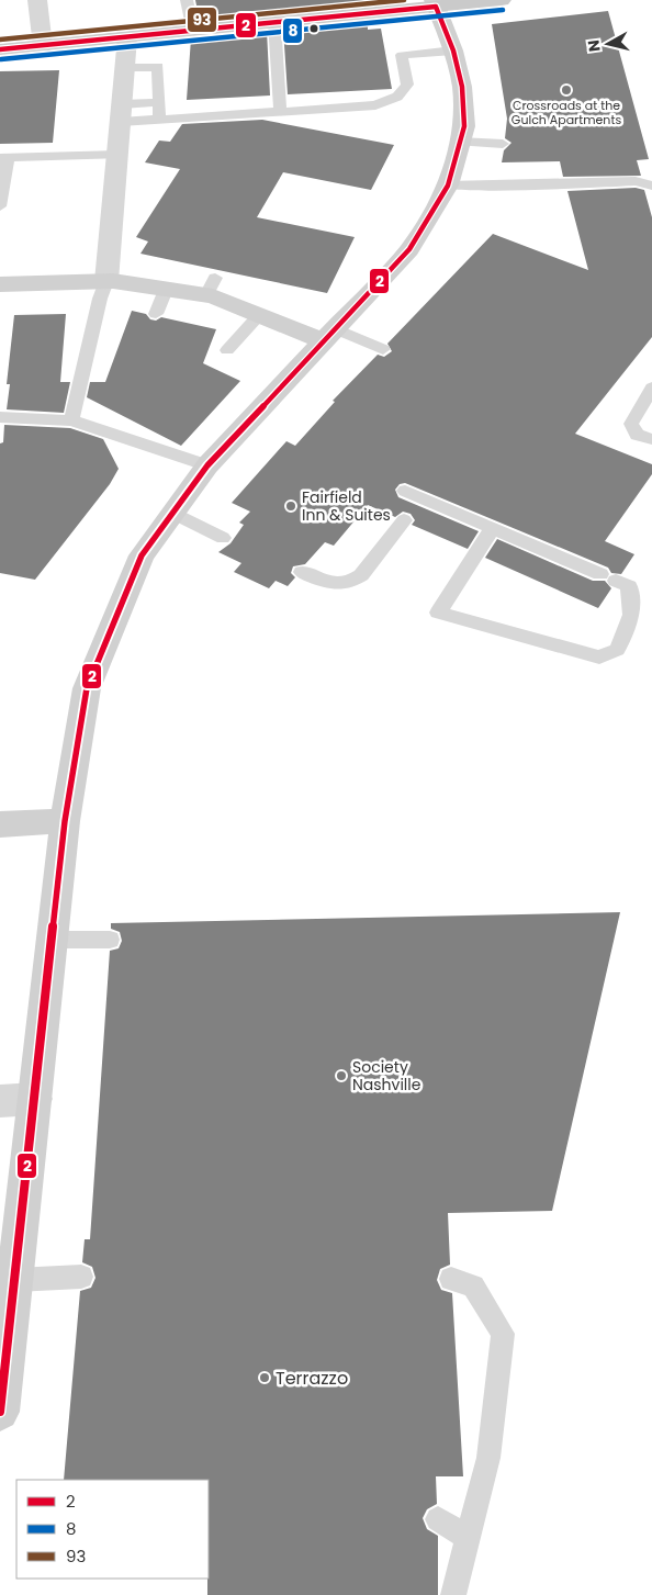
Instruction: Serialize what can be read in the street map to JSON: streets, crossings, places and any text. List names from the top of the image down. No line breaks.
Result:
{"places":["Crossroads at the Gulch Apartments","Fairfield Inn & Suites","Society Nashville","Terrazzo"],"lines":["transit line 93","transit line 2","transit line 8"],"legend":["2","8","93"],"north":"left"}
